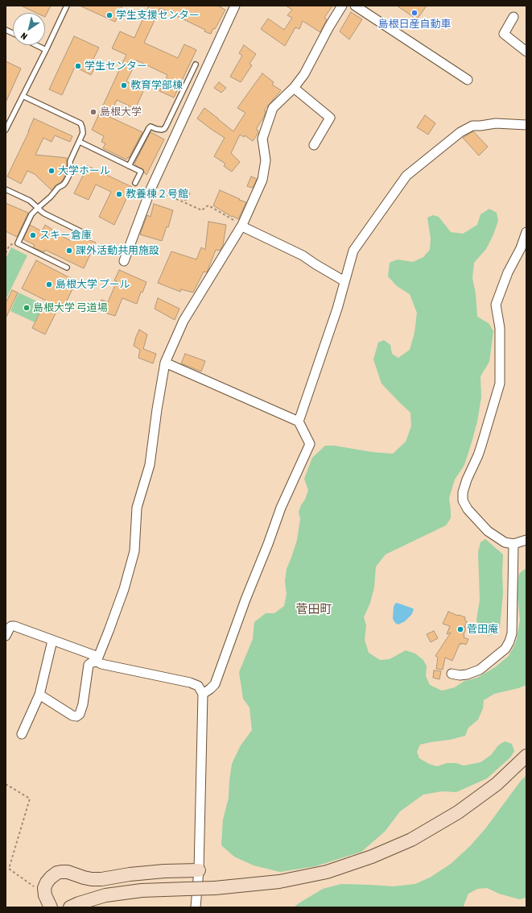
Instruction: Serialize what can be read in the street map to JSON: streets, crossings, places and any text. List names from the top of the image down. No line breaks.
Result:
{"districts":["菅田町"],"places":["島根日産自動車","学生支援センター","学生センター","教育学部棟","島根大学","大学ホール","教養棟２号館","スキー倉庫","課外活動共用施設","島根大学 プール","島根大学 弓道場","菅田庵"],"north":"bottom left"}
